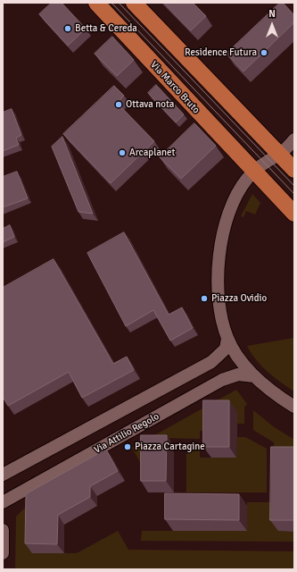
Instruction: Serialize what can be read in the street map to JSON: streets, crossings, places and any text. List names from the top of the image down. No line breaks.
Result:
{"streets":{"main road":["Via Marco Bruto"],"street":["Via Attilio Regolo"]},"places":["Betta & Cereda","Residence Futura","Ottava nota","Arcaplanet","Piazza Ovidio","Piazza Cartagine"],"north":"top"}
